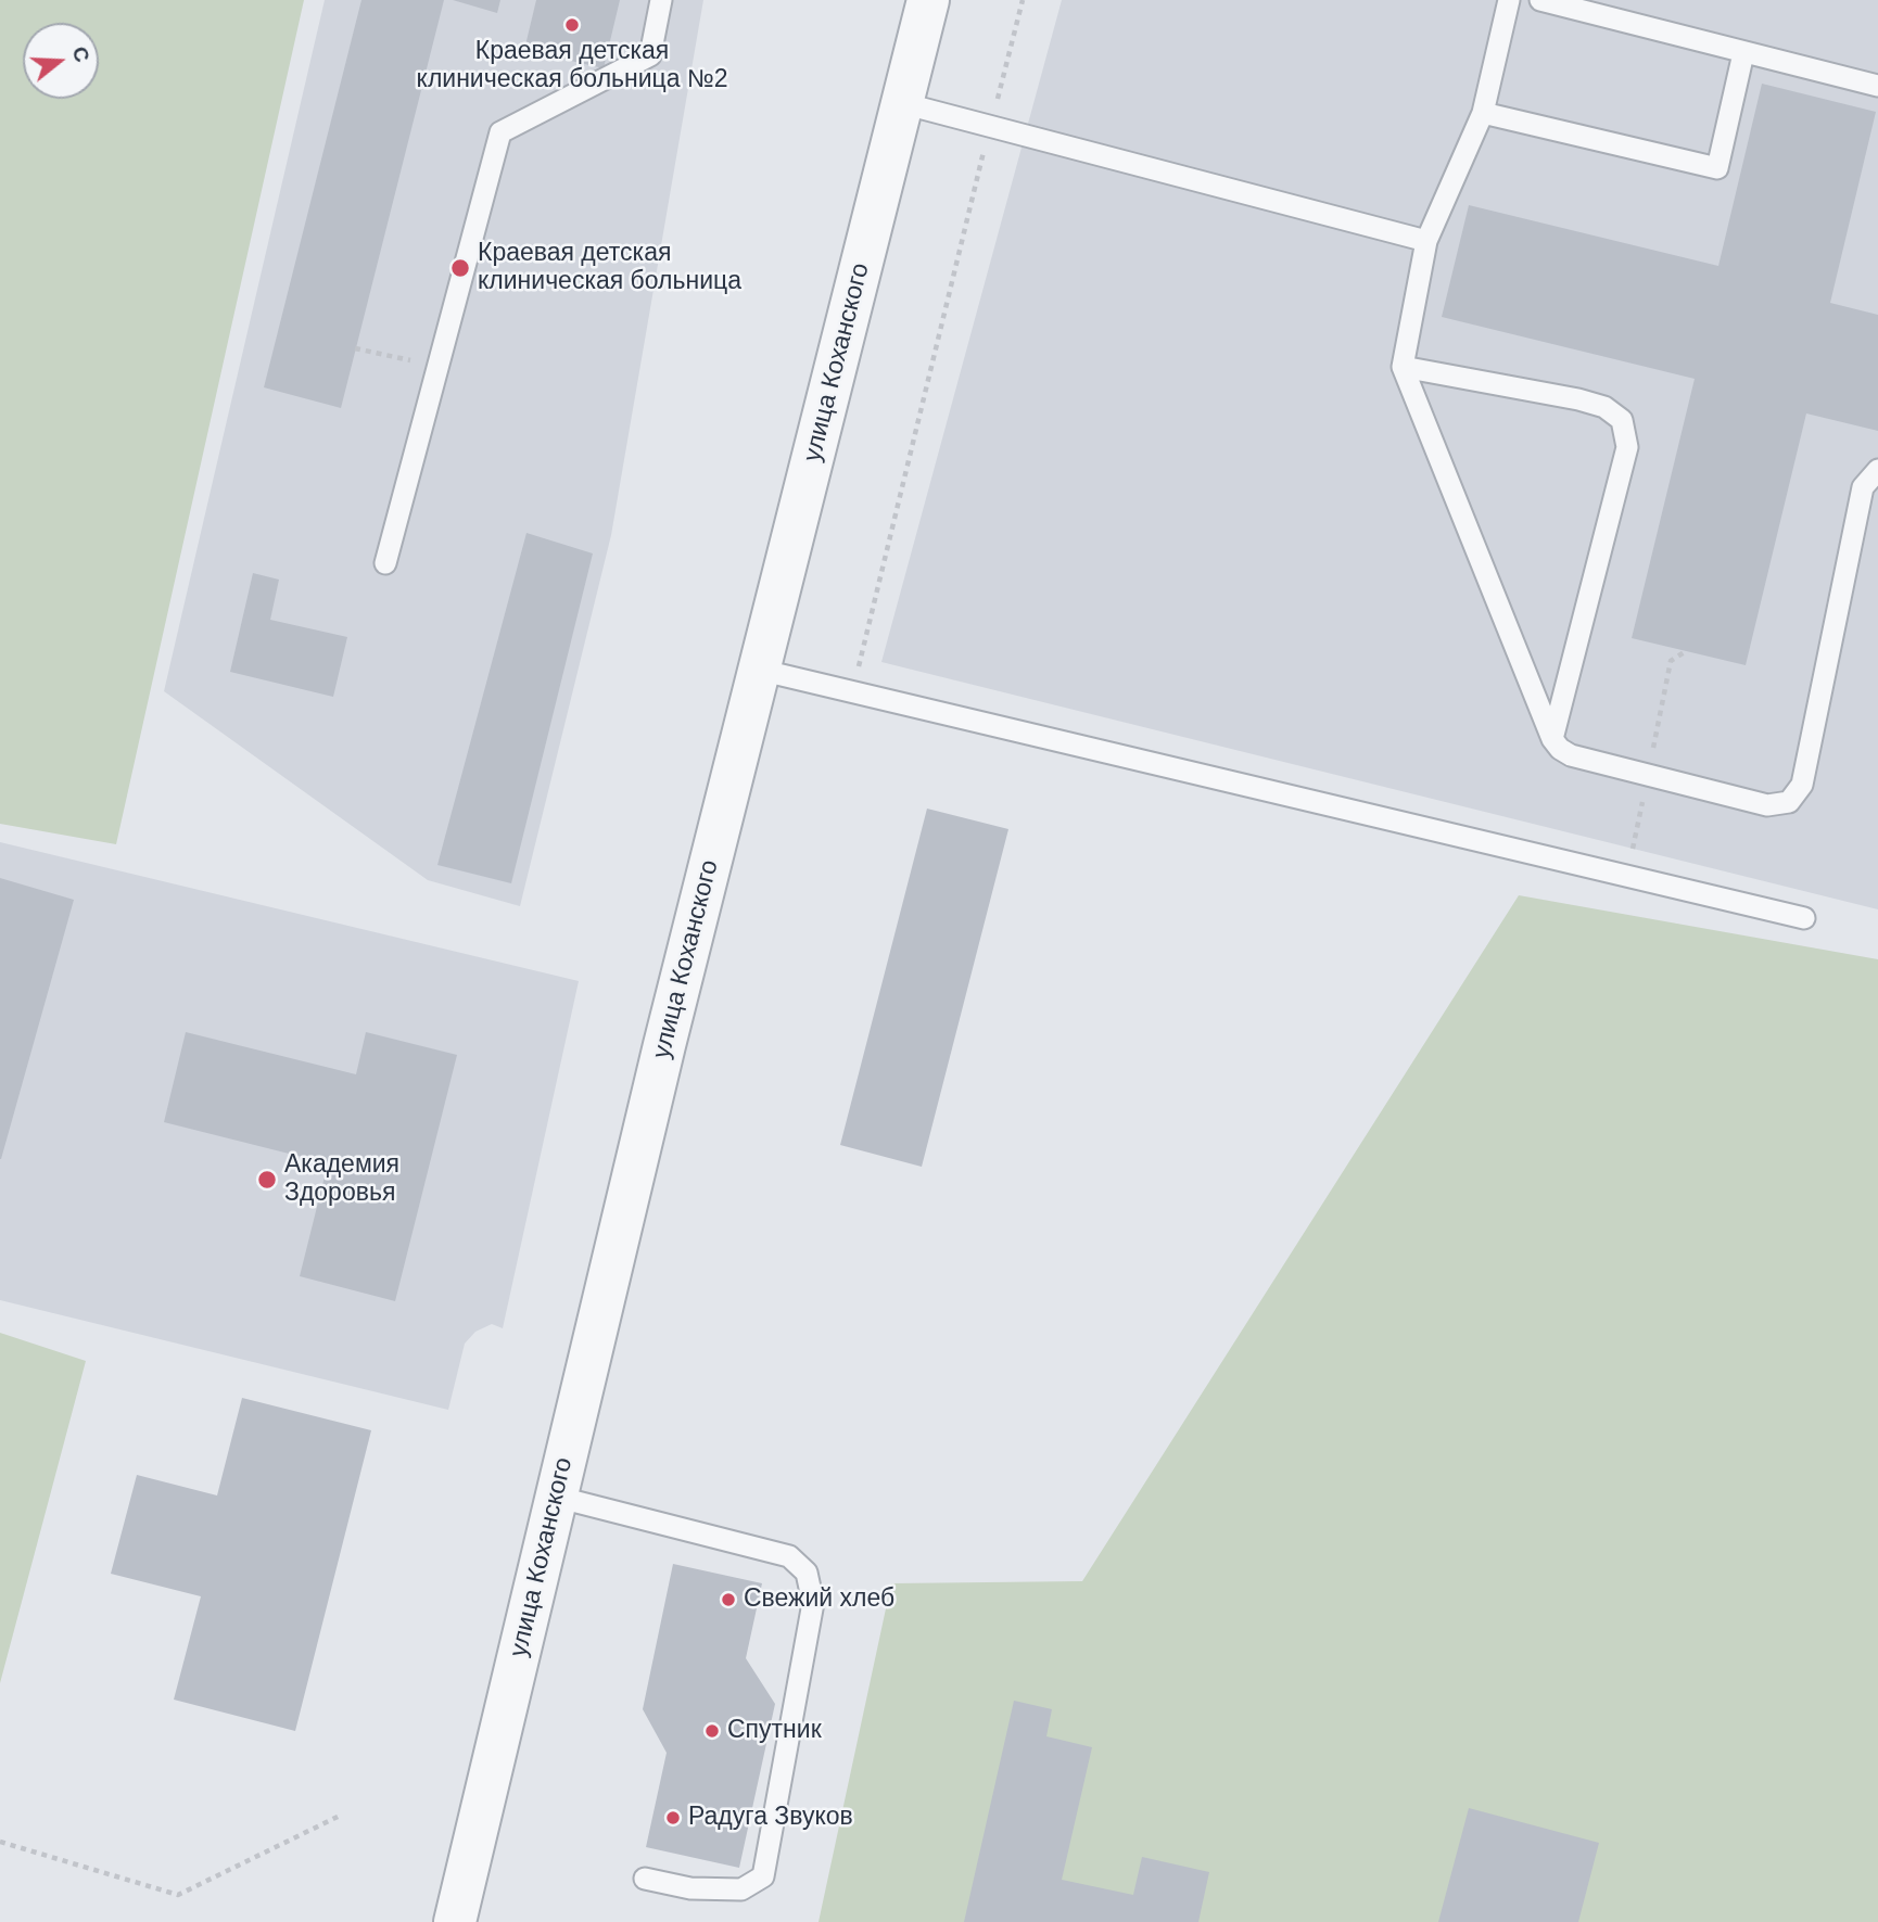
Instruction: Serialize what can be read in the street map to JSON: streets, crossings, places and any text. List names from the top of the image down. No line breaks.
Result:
{"streets":{"street":["улица Коханского"]},"places":["Краевая детская клиническая больница №2","Краевая детская клиническая больница","Академия Здоровья","Свежий хлеб","Спутник","Радуга Звуков"],"north":"right"}
